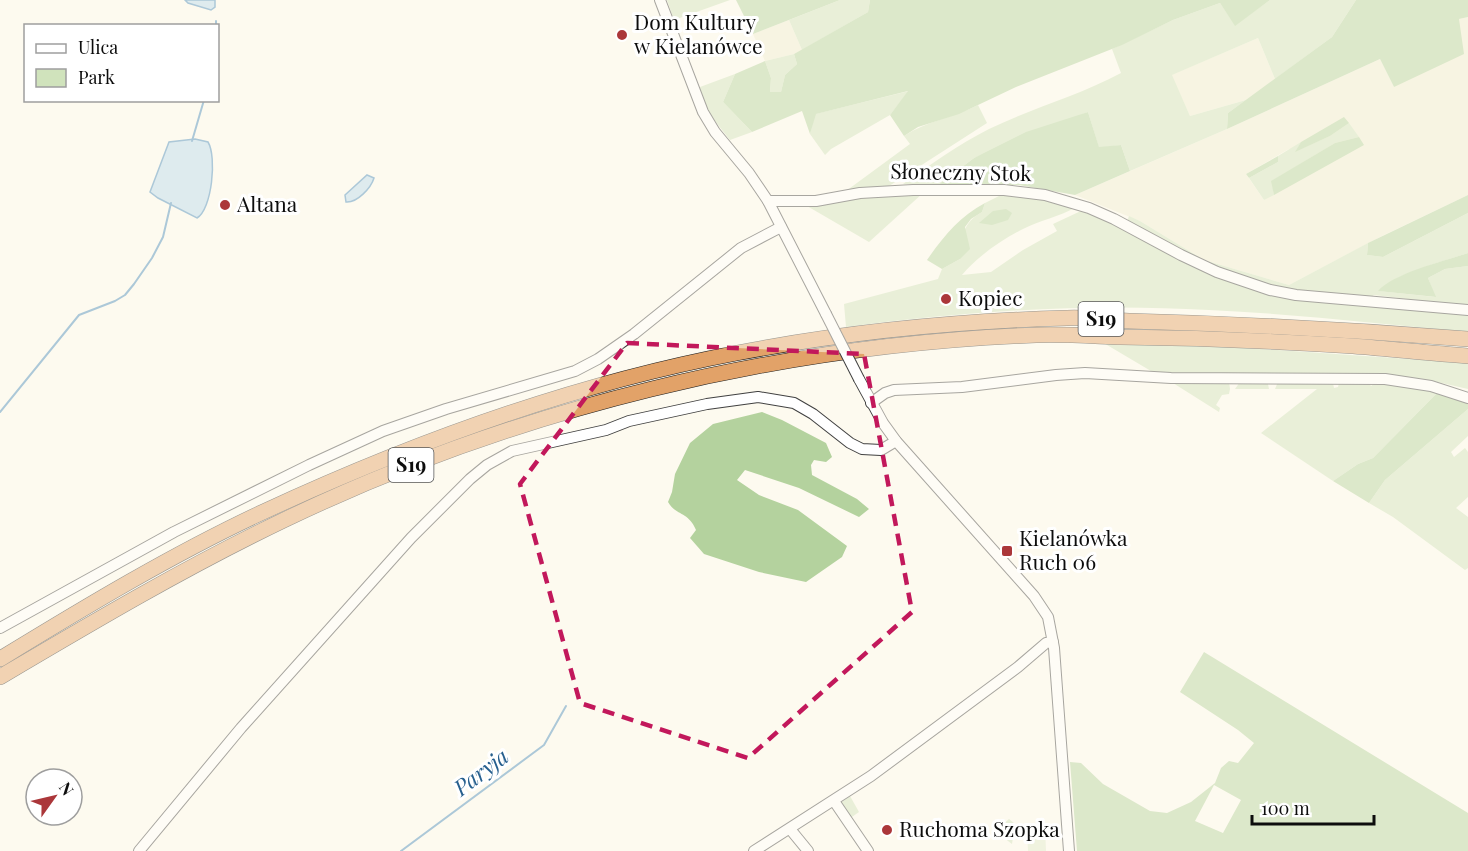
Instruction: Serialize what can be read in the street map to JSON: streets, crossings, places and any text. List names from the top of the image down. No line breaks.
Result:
{"streets":{"highway":["S19"],"street":["Słoneczny Stok"]},"water":["Paryja"],"places":{"other":["Dom Kultury w Kielanówce","Altana","Kopiec","Ruchoma Szopka"],"transit":["Kielanówka Ruch 06"]},"legend":["Ulica","Park"],"scale_bar":"100 m","north":"top right"}
